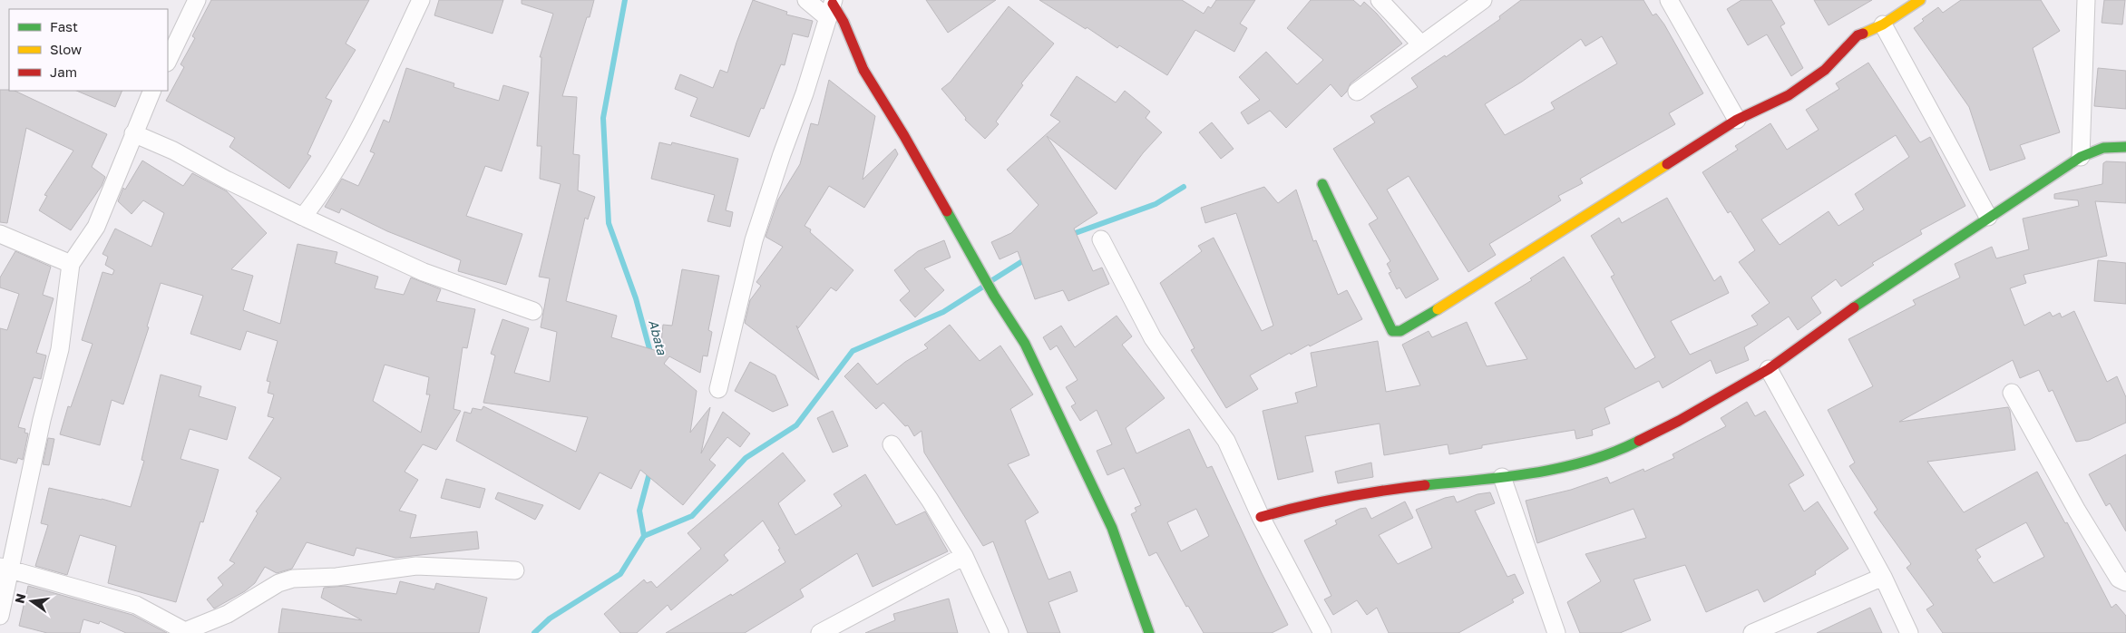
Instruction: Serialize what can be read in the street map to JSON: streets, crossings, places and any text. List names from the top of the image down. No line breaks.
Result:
{"water":["Abata"],"legend":["Fast","Slow","Jam"],"north":"left"}
